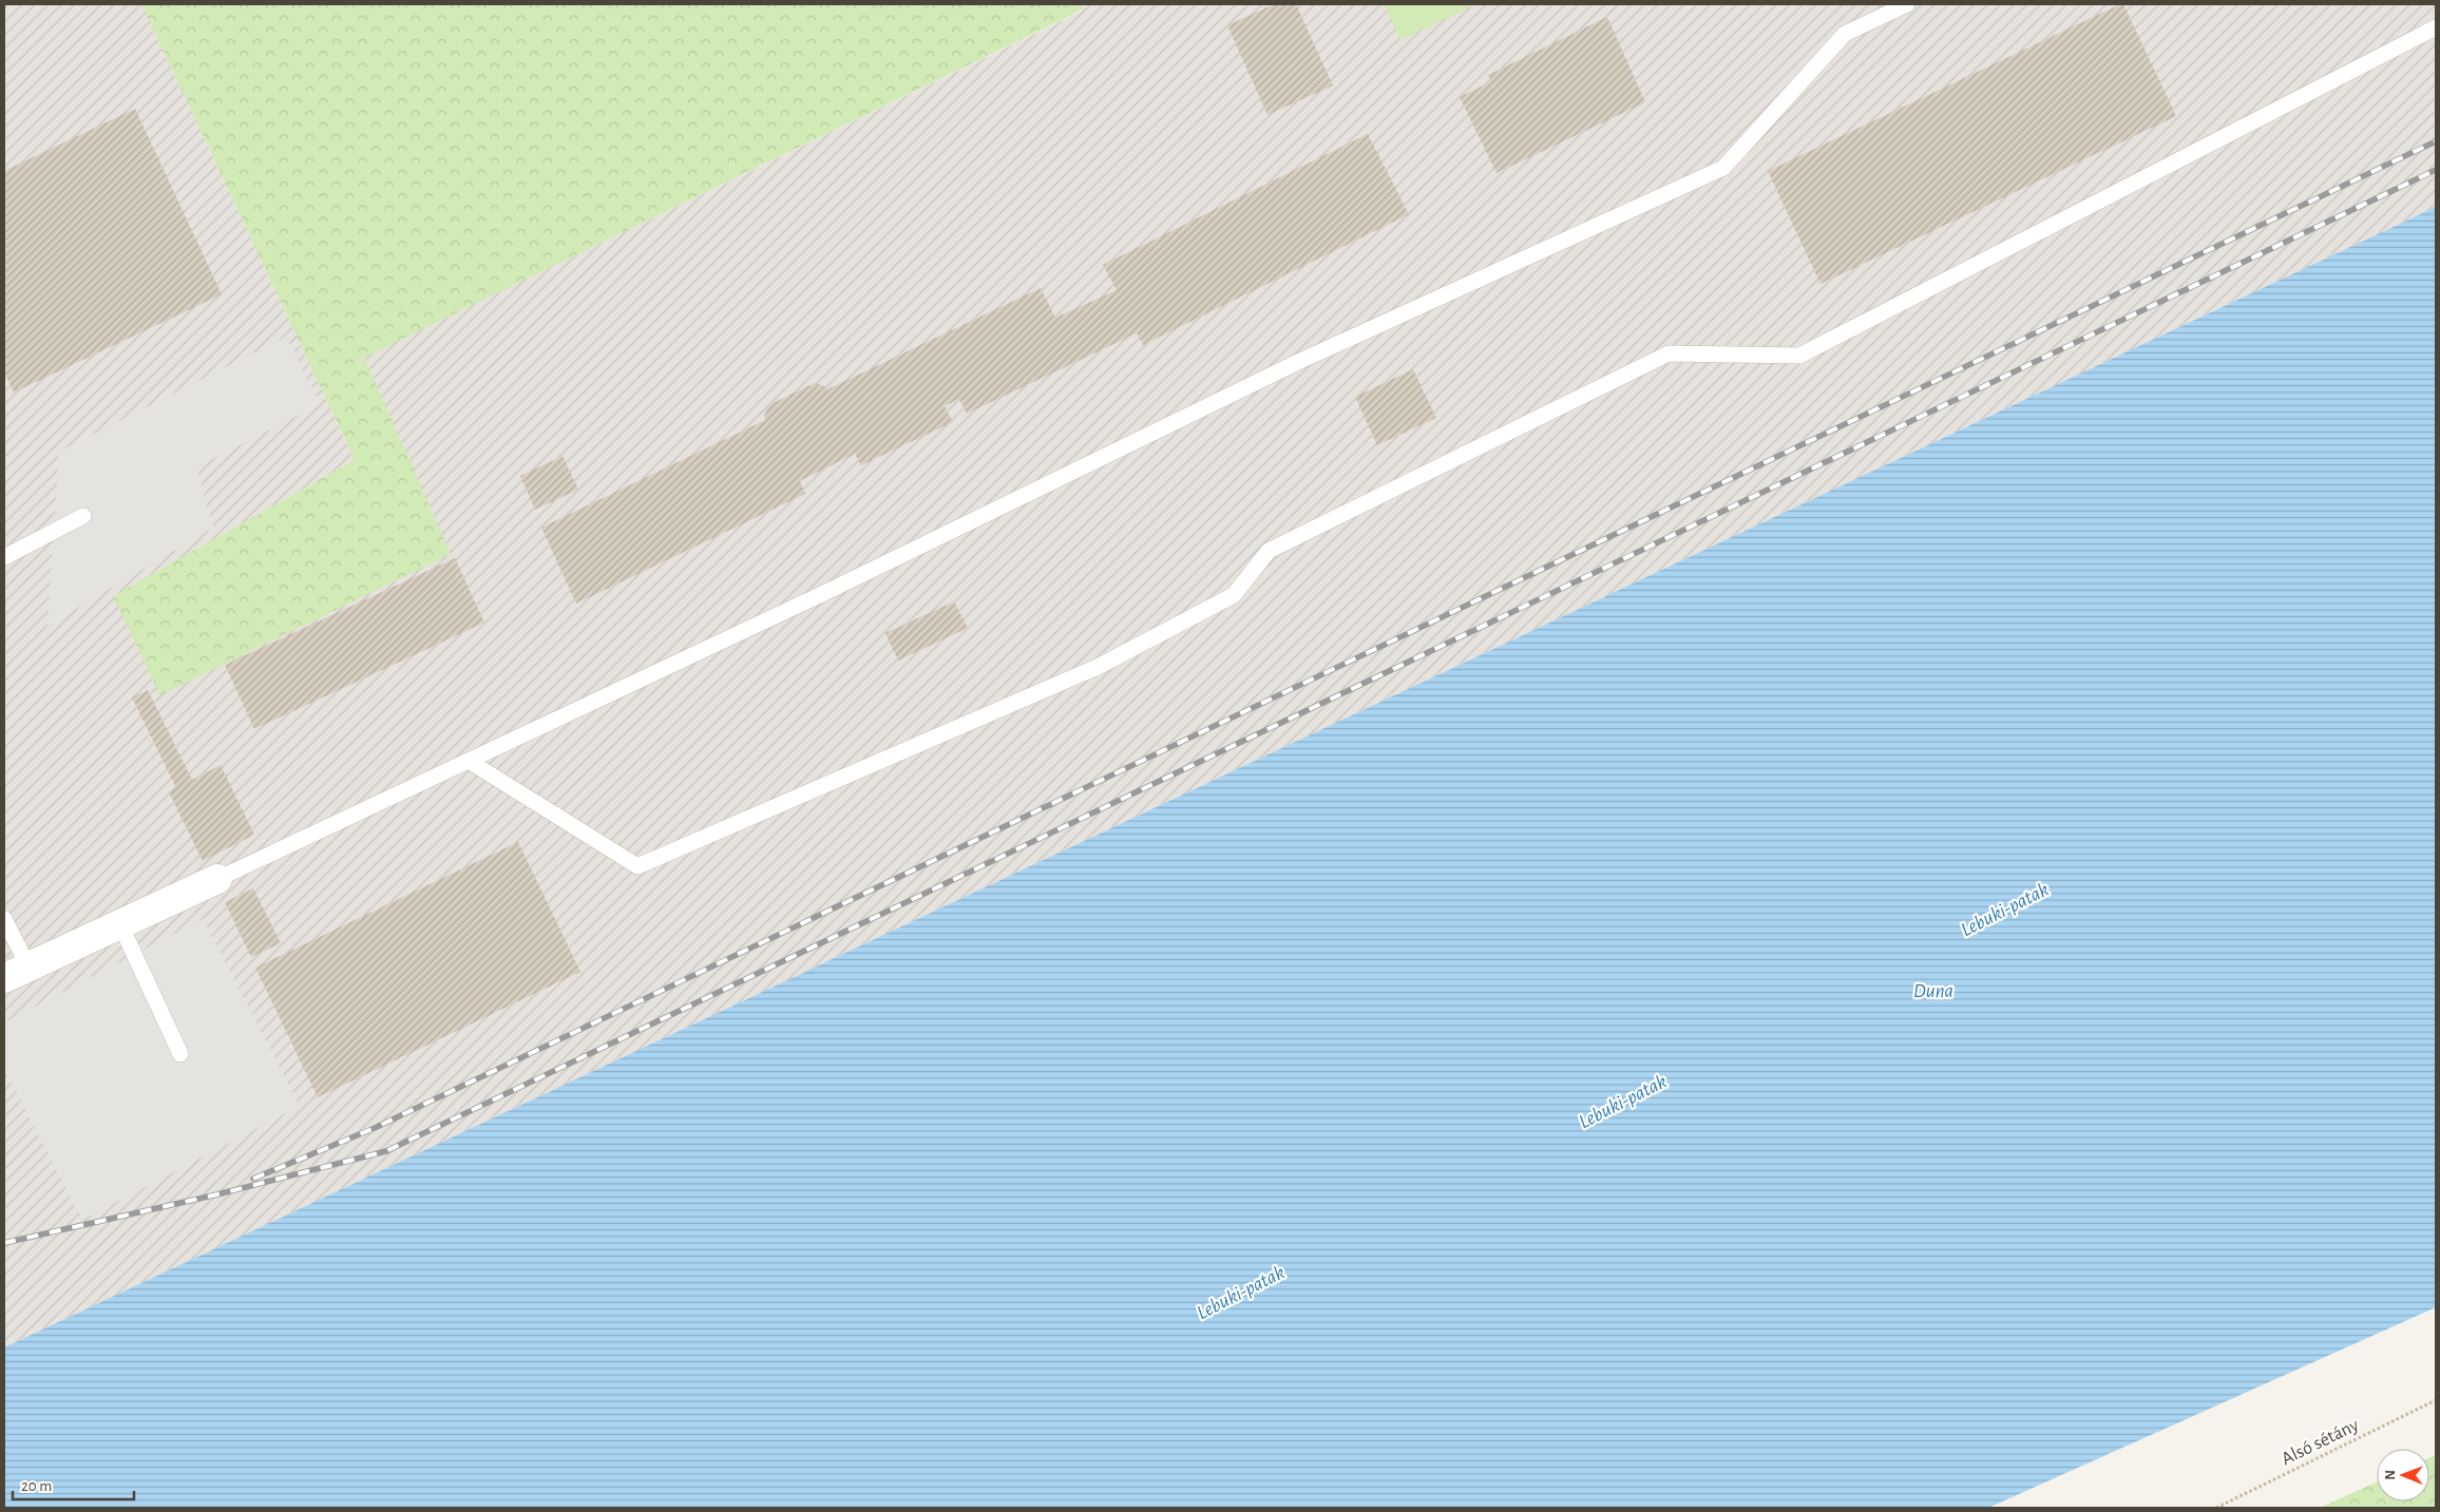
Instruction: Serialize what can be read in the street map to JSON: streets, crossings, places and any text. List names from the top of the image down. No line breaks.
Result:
{"streets":{"path":["Alsó sétány"]},"water":["Lebuki-patak","Duna"],"scale_bar":"20 m","north":"left"}
